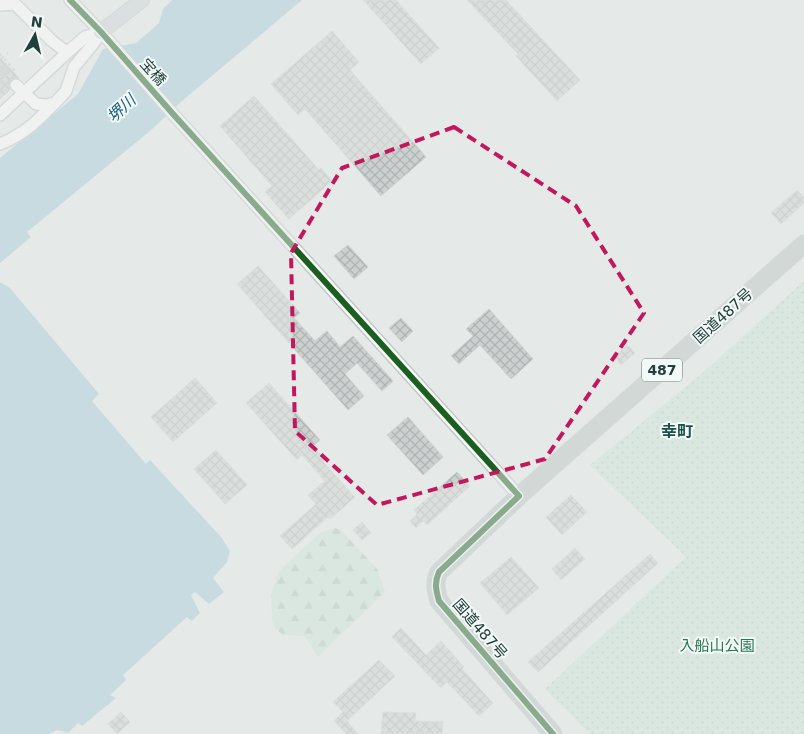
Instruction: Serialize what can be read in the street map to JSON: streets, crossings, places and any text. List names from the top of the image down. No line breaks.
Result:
{"streets":{"highway":["国道487号","487"],"street":["宝橋"]},"crossings":[["宝橋","国道487号"]],"districts":["幸町"],"water":["堺川"],"parks":["入船山公園"],"north":"top"}
